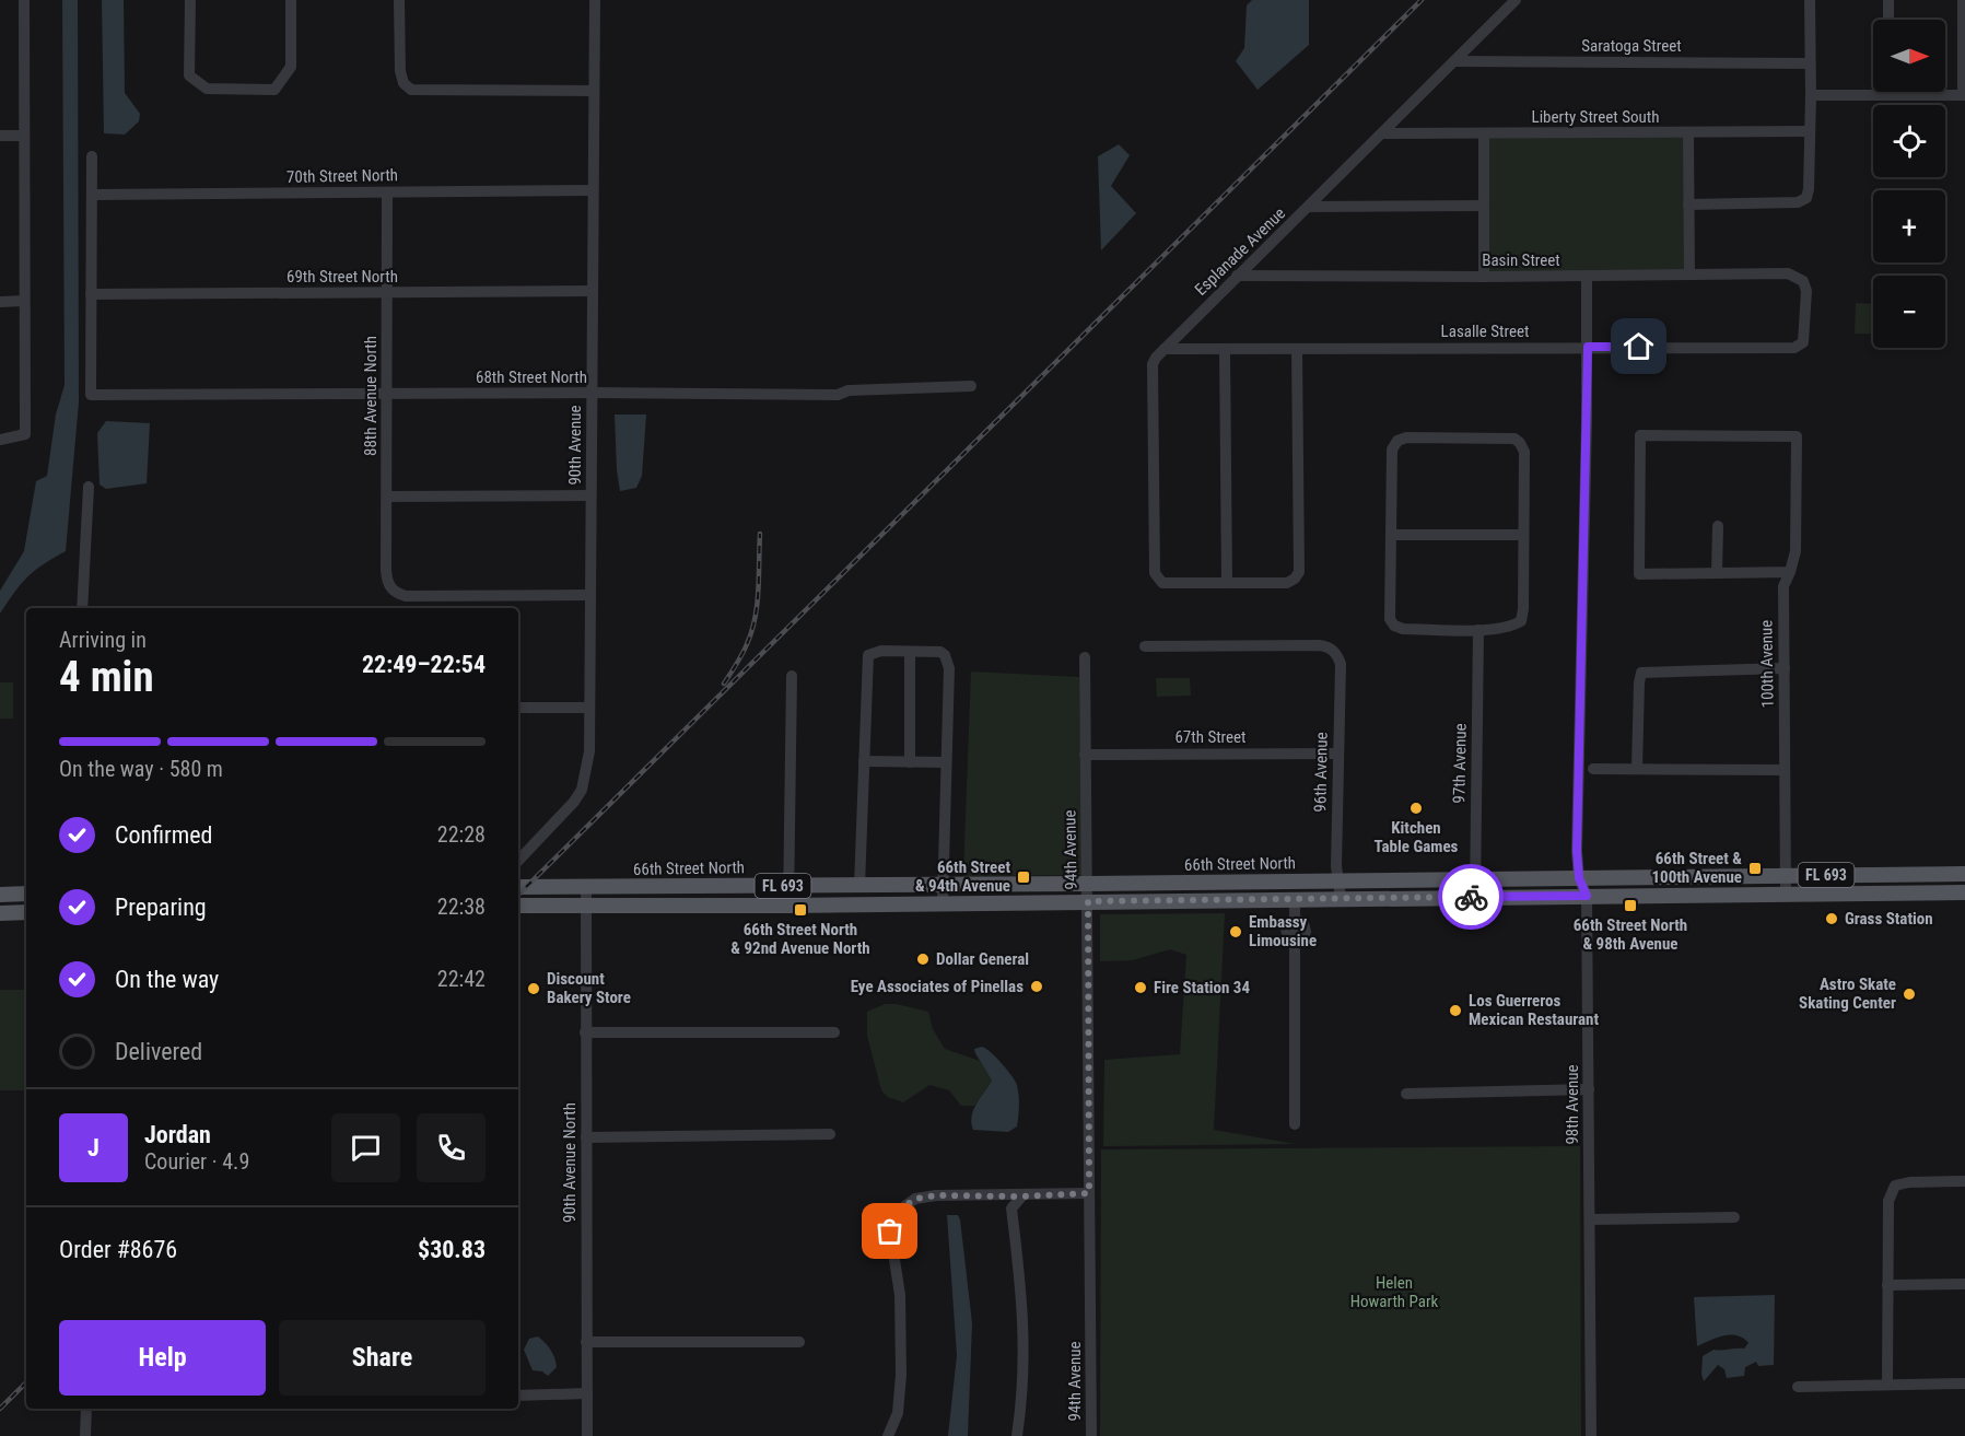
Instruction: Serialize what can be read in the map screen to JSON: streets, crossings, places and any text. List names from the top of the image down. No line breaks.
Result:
{"streets":{"main road":["66th Street North","FL 693"],"street":["Saratoga Street","Liberty Street South","70th Street North","Esplanade Avenue","Basin Street","69th Street North","Lasalle Street","68th Street North","88th Avenue North","90th Avenue","100th Avenue","67th Street","97th Avenue","96th Avenue","94th Avenue","98th Avenue","90th Avenue North"]},"crossings":[["Saratoga Street","Esplanade Avenue"],["Liberty Street South","Esplanade Avenue"],["70th Street North","88th Avenue North"],["70th Street North","90th Avenue"],["Esplanade Avenue","Basin Street"],["Esplanade Avenue","Lasalle Street"],["Basin Street","Lasalle Street"],["Basin Street","98th Avenue"],["69th Street North","68th Street North"],["69th Street North","88th Avenue North"],["69th Street North","90th Avenue"],["Lasalle Street","98th Avenue"],["68th Street North","88th Avenue North"],["68th Street North","90th Avenue"],["88th Avenue North","90th Avenue"],["100th Avenue","66th Street North"],["100th Avenue","FL 693"],["67th Street","96th Avenue"],["67th Street","94th Avenue"],["97th Avenue","66th Street North"],["97th Avenue","FL 693"],["96th Avenue","66th Street North"],["96th Avenue","FL 693"],["94th Avenue","66th Street North"],["94th Avenue","FL 693"],["66th Street North","98th Avenue"],["66th Street North","90th Avenue North"],["FL 693","98th Avenue"],["FL 693","90th Avenue North"]],"parks":["Helen Howarth Park"],"places":{"other":["Kitchen Table Games","Grass Station","Embassy Limousine","Dollar General","Eye Associates of Pinellas","Fire Station 34","Discount Bakery Store","Astro Skate Skating Center","Los Guerreros Mexican Restaurant"],"transit":["66th Street & 100th Avenue","66th Street & 94th Avenue","66th Street North & 98th Avenue","66th Street North & 92nd Avenue North"]},"north":"right","page":{"map_buttons":["+","−"],"heading":["4 min","Arriving in","22:49–22:54"],"panel":["Jordan","Courier · 4.9","Order #8676","$30.83"],"bar":"On the way · 580 m","list":[["Confirmed","22:28"],["Preparing","22:38"],["On the way","22:42"],"Delivered"],"round":"J","buttons":["Help","Share"]}}
